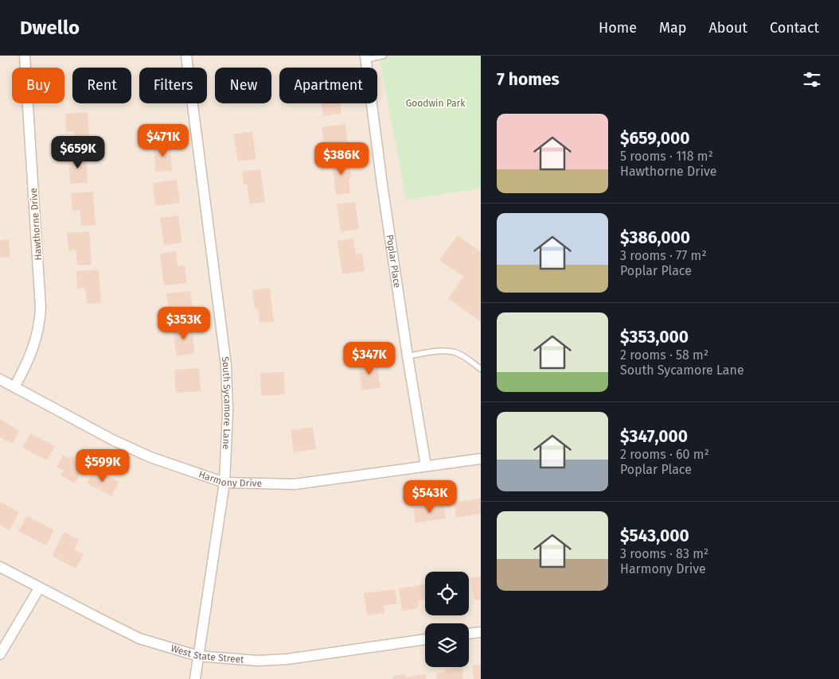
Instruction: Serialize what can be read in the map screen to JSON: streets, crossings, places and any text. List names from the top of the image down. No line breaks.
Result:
{"streets":{"street":["Hawthorne Drive","Poplar Place","South Sycamore Lane","Harmony Drive","West State Street"]},"crossings":[["Hawthorne Drive","Harmony Drive"],["Poplar Place","Harmony Drive"],["South Sycamore Lane","Harmony Drive"],["South Sycamore Lane","West State Street"]],"parks":["Goodwin Park"],"page":{"header":"Dwello","nav":["Home","Map","About","Contact"],"heading":"7 homes","chip":["Buy","Rent","Filters","New","Apartment"],"list":[{"name":"$659,000","note":"5 rooms · 118 m² · Hawthorne Drive"},{"name":"$386,000","note":"3 rooms · 77 m² · Poplar Place"},{"name":"$353,000","note":"2 rooms · 58 m² · South Sycamore Lane"},{"name":"$347,000","note":"2 rooms · 60 m² · Poplar Place"},{"name":"$543,000","note":"3 rooms · 83 m² · Harmony Drive"}],"price":["$471K","$659K","$386K","$353K","$347K","$599K","$543K"]}}
